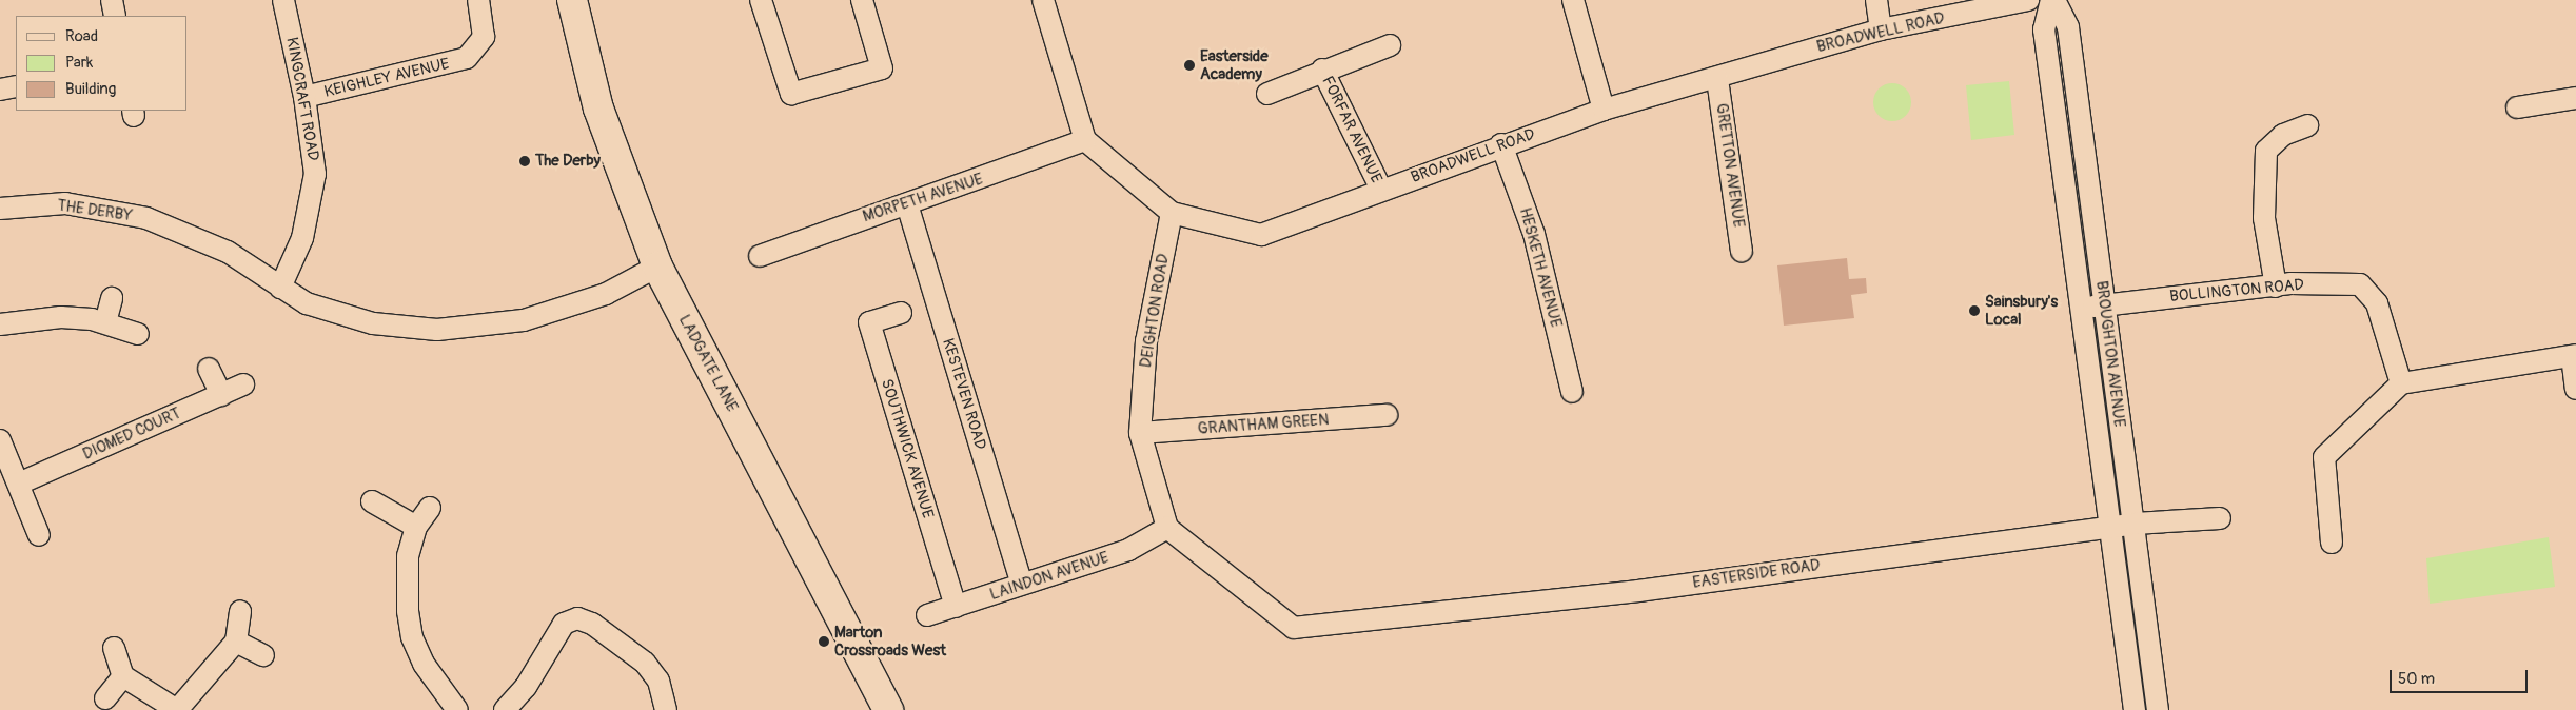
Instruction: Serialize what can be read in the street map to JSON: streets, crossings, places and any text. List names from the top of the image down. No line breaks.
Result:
{"streets":{"main road":["LADGATE LANE"],"street":["BROADWELL ROAD","KEIGHLEY AVENUE","KINGCRAFT ROAD","FORFAR AVENUE","GRETTON AVENUE","MORPETH AVENUE","THE DERBY","HESKETH AVENUE","BOLLINGTON ROAD","DEIGHTON ROAD","BROUGHTON AVENUE","KESTEVEN ROAD","GRANTHAM GREEN","DIOMED COURT","SOUTHWICK AVENUE","EASTERSIDE ROAD","LAINDON AVENUE"]},"crossings":[["BROADWELL ROAD","FORFAR AVENUE"],["BROADWELL ROAD","GRETTON AVENUE"],["BROADWELL ROAD","MORPETH AVENUE"],["BROADWELL ROAD","HESKETH AVENUE"],["BROADWELL ROAD","DEIGHTON ROAD"],["KEIGHLEY AVENUE","KINGCRAFT ROAD"],["KINGCRAFT ROAD","THE DERBY"],["MORPETH AVENUE","KESTEVEN ROAD"],["THE DERBY","LADGATE LANE"],["BOLLINGTON ROAD","BROUGHTON AVENUE"],["DEIGHTON ROAD","GRANTHAM GREEN"],["DEIGHTON ROAD","EASTERSIDE ROAD"],["DEIGHTON ROAD","LAINDON AVENUE"],["BROUGHTON AVENUE","EASTERSIDE ROAD"],["KESTEVEN ROAD","LAINDON AVENUE"],["SOUTHWICK AVENUE","LAINDON AVENUE"],["EASTERSIDE ROAD","LAINDON AVENUE"]],"places":["Easterside Academy","The Derby","Sainsbury's Local","Marton Crossroads West"],"legend":["Road","Park","Building"],"scale_bar":"50 m"}
